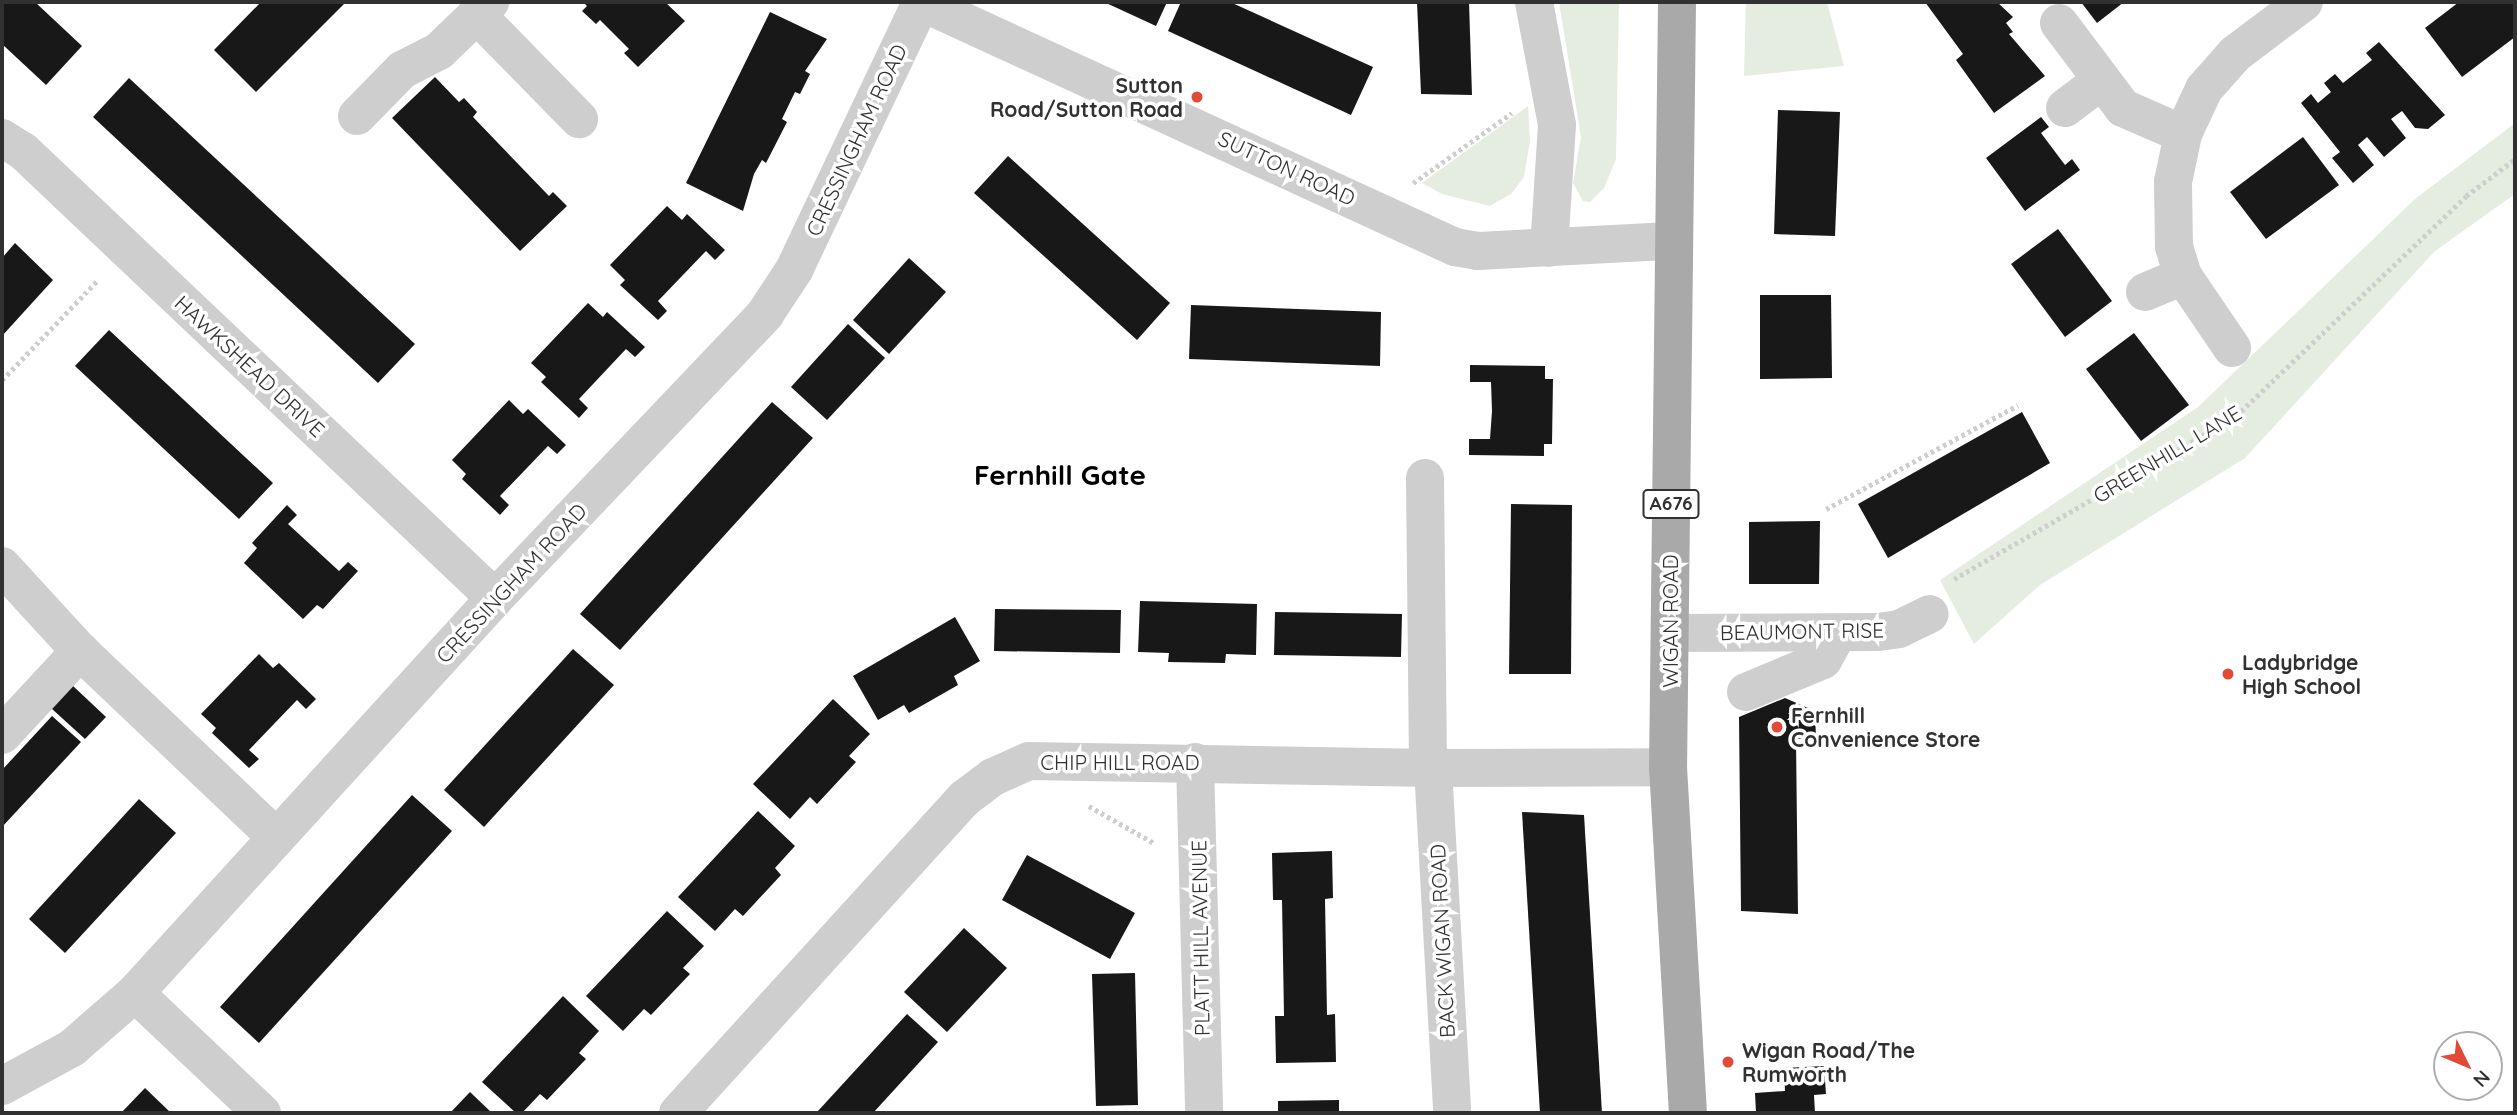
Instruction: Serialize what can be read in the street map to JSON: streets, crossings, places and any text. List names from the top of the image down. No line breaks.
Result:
{"streets":{"main road":["A676","WIGAN ROAD"],"street":["CRESSINGHAM ROAD","SUTTON ROAD","HAWKSHEAD DRIVE","BEAUMONT RISE","CHIP HILL ROAD","PLATT HILL AVENUE","BACK WIGAN ROAD"],"path":["GREENHILL LANE"]},"crossings":[["CRESSINGHAM ROAD","SUTTON ROAD"],["CRESSINGHAM ROAD","HAWKSHEAD DRIVE"],["SUTTON ROAD","WIGAN ROAD"],["GREENHILL LANE","BEAUMONT RISE"],["WIGAN ROAD","BEAUMONT RISE"],["WIGAN ROAD","CHIP HILL ROAD"],["CHIP HILL ROAD","PLATT HILL AVENUE"],["CHIP HILL ROAD","BACK WIGAN ROAD"]],"districts":["Fernhill Gate"],"places":["Sutton Road/Sutton Road","Ladybridge High School","Fernhill Convenience Store","Wigan Road/The Rumworth"],"north":"bottom right"}
